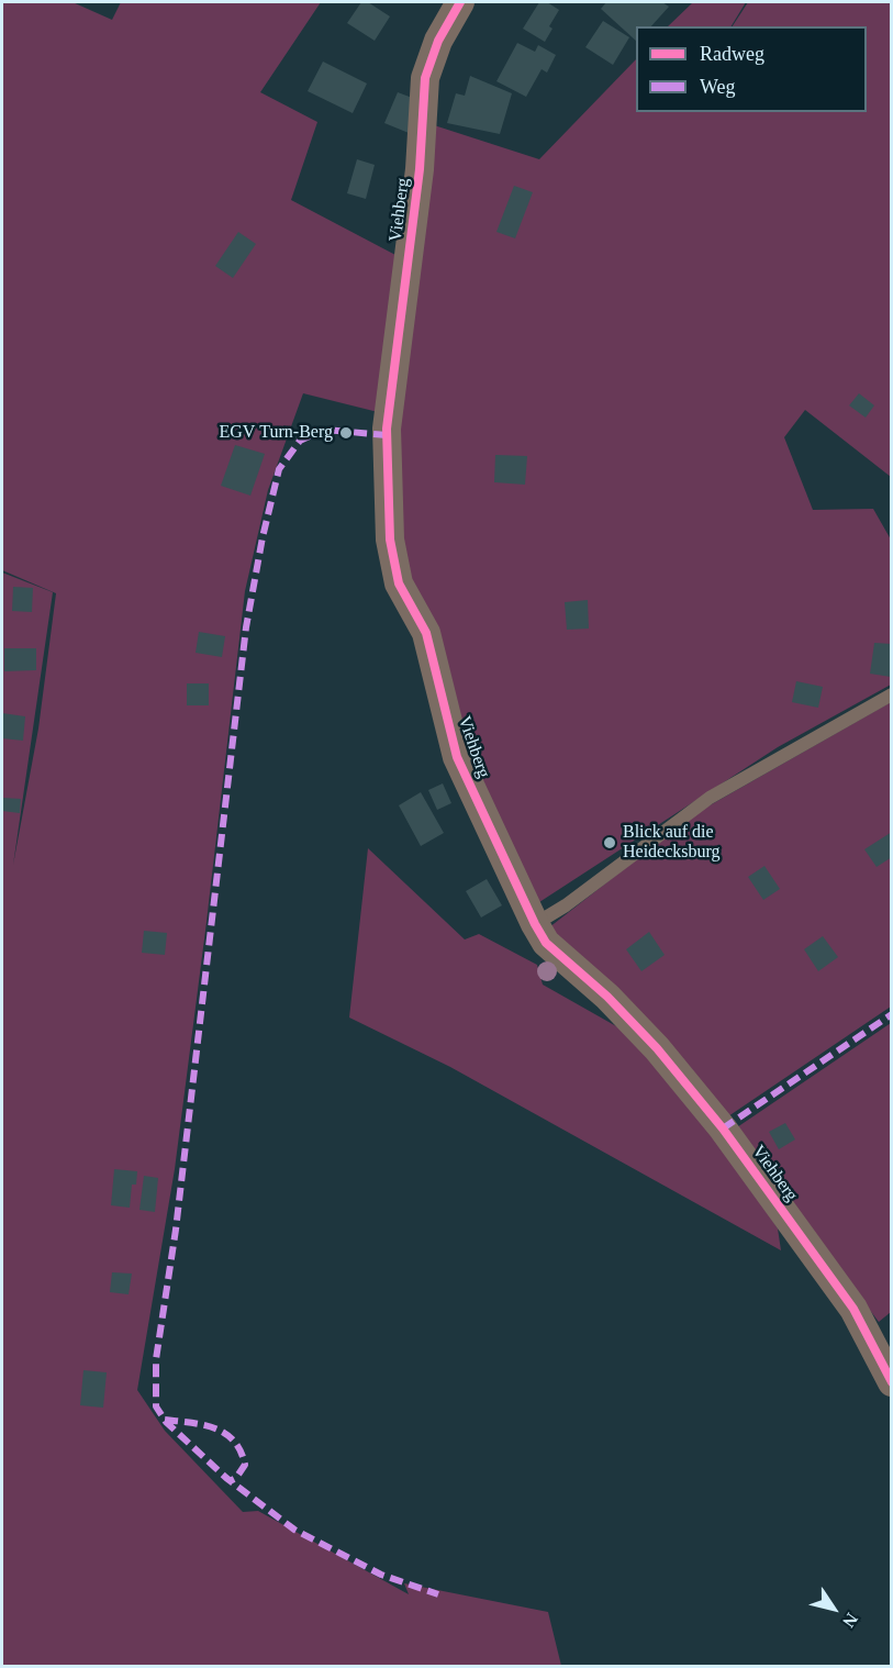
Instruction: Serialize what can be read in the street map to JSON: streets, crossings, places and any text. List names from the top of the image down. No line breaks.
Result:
{"streets":{"street":["Viehberg"]},"places":["EGV Turn-Berg","Blick auf die Heidecksburg"],"legend":["Radweg","Weg"],"north":"bottom right"}
